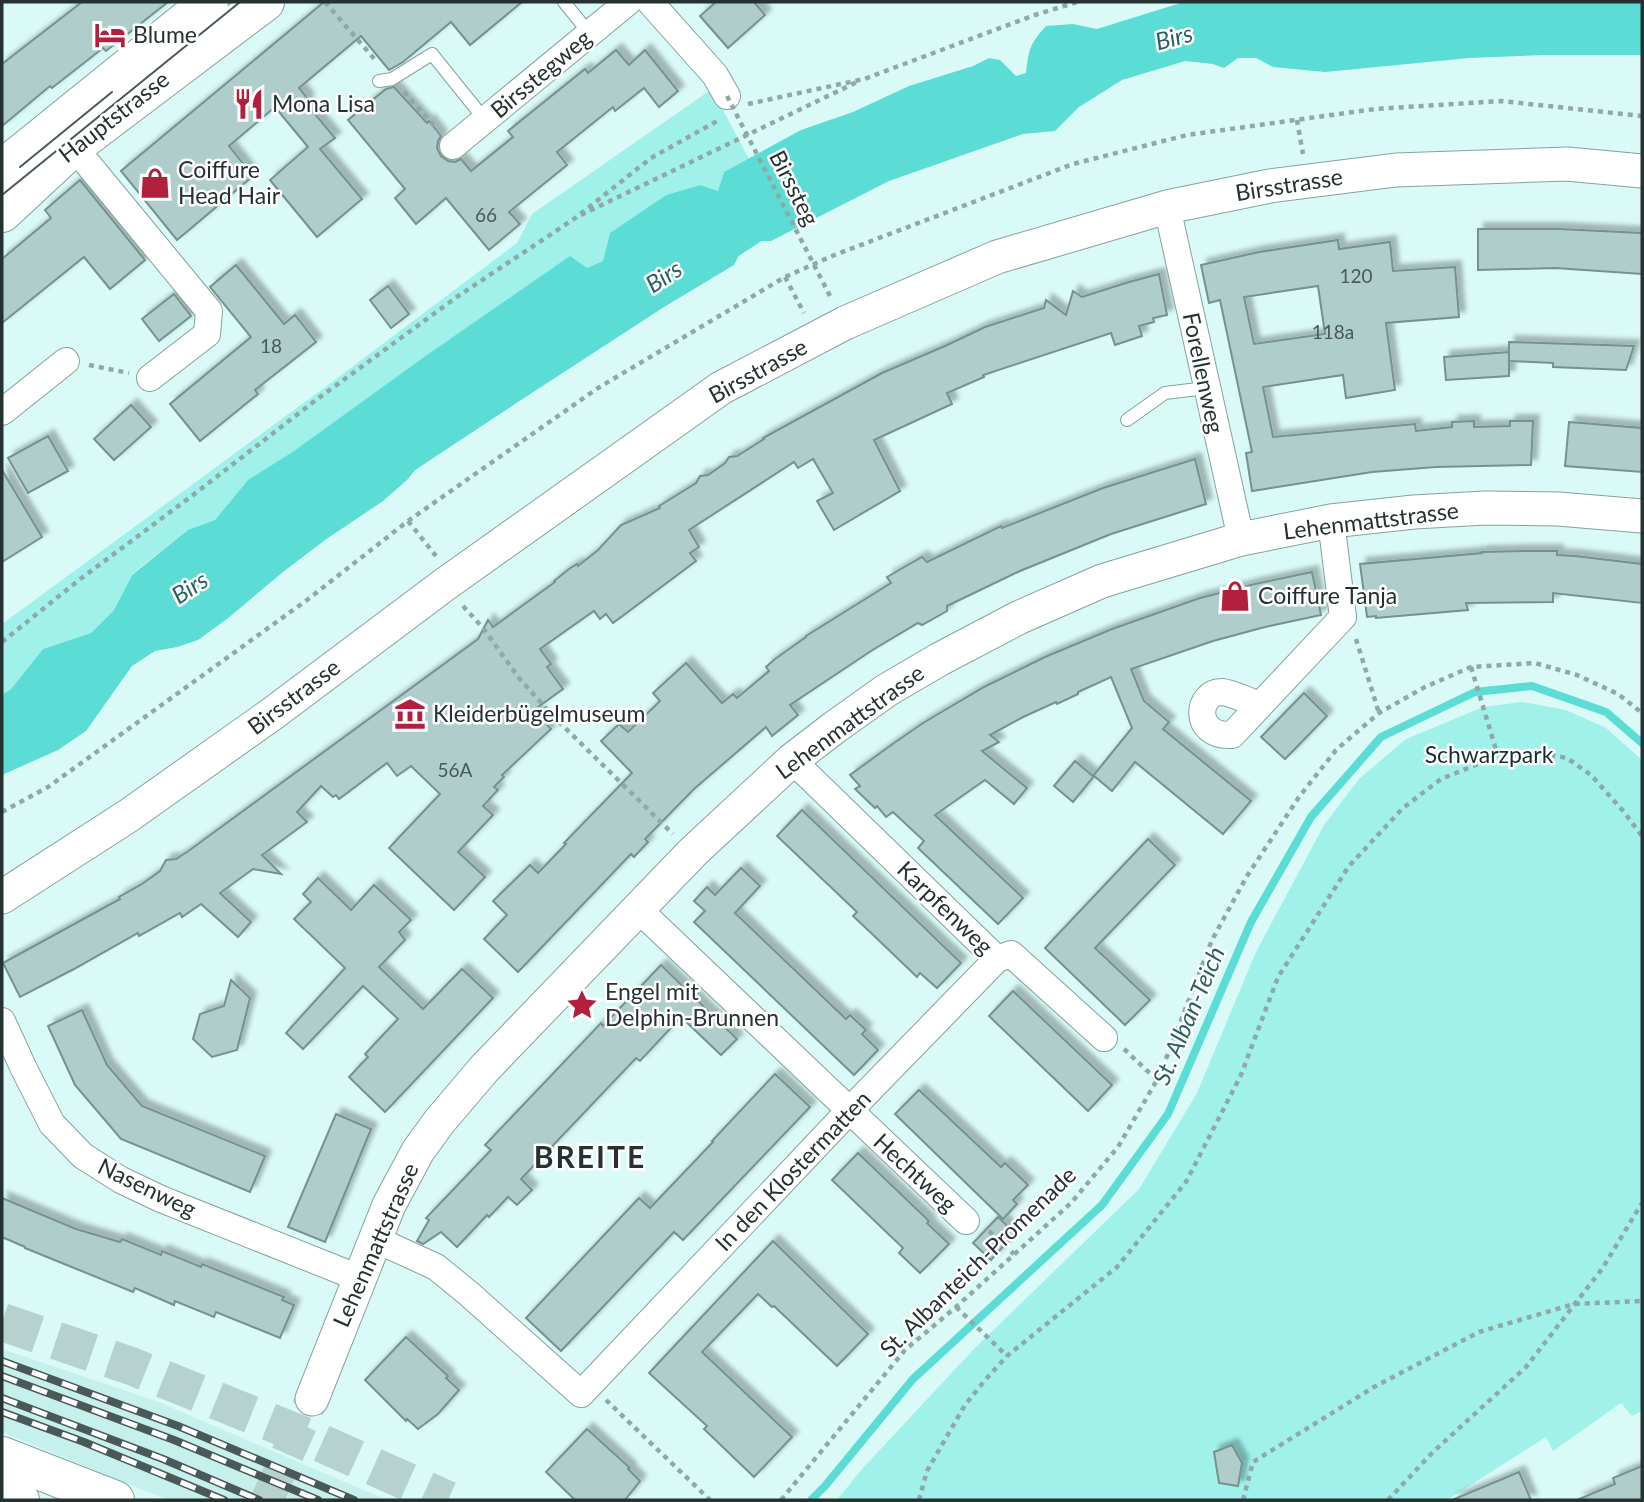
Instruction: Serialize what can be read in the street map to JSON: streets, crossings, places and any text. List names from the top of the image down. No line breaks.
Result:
{"streets":{"main road":["Hauptstrasse"],"street":["Birsstegweg","Birsstrasse","Forellenweg","Lehenmattstrasse","Karpfenweg","In den Klostermatten","Hechtweg","Nasenweg"],"path":["Birssteg","St. Albanteich-Promenade"]},"crossings":[["Birsstrasse","Forellenweg"],["Forellenweg","Lehenmattstrasse"],["Lehenmattstrasse","Karpfenweg"],["Lehenmattstrasse","Hechtweg"],["Lehenmattstrasse","Nasenweg"],["Karpfenweg","In den Klostermatten"],["In den Klostermatten","Hechtweg"],["Hechtweg","St. Albanteich-Promenade"]],"districts":["BREITE"],"water":["Birs","St. Alban-Teich"],"parks":["Schwarzpark"],"places":{"hotel":["Blume"],"restaurant":["Mona Lisa"],"shop":["Coiffure Head Hair","Coiffure Tanja"],"museum":["Kleiderbügelmuseum"],"place":["Engel mit Delphin-Brunnen"]},"house_numbers":["66","120","118a","18","56A"]}
